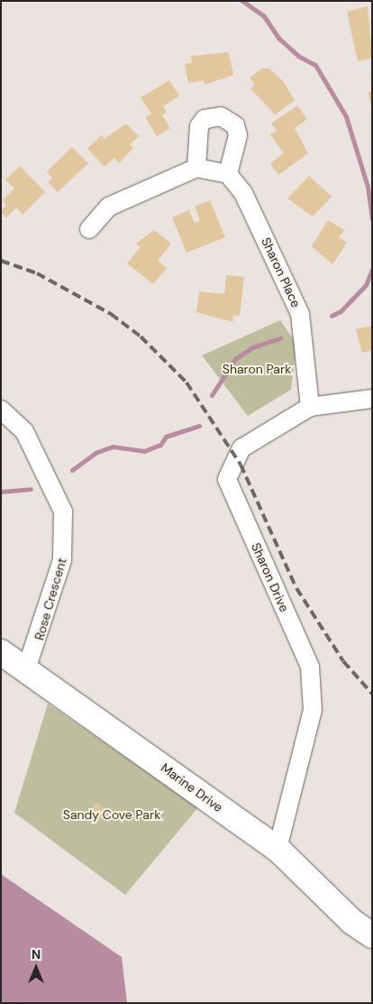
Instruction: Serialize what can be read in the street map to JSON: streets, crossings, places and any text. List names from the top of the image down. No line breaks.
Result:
{"streets":{"main road":["Marine Drive"],"street":["Sharon Place","Sharon Drive","Rose Crescent"]},"crossings":[["Sharon Place","Sharon Drive"],["Sharon Drive","Marine Drive"],["Rose Crescent","Marine Drive"]],"parks":["Sharon Park","Sandy Cove Park"],"north":"top"}
